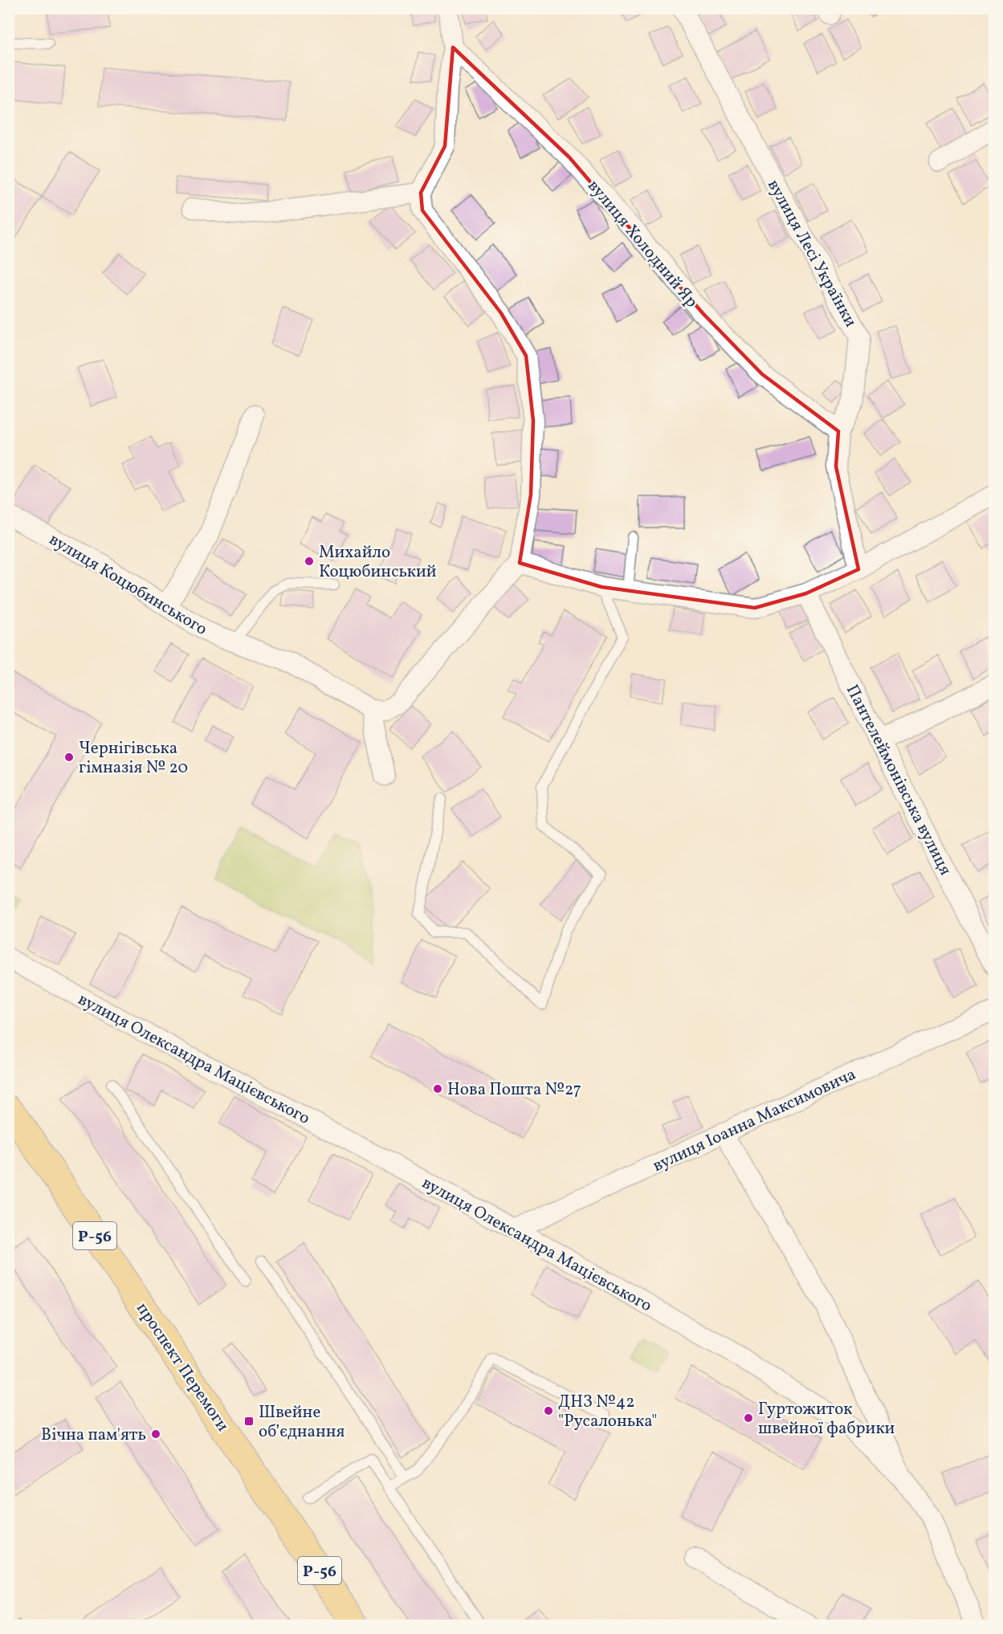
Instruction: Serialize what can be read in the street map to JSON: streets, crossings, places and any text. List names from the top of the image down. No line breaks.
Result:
{"streets":{"main road":["Р-56","проспект Перемоги"],"street":["вулиця Холодний Яр","вулиця Лесі Українки","вулиця Коцюбинського","Пантелеймонівська вулиця","вулиця Олександра Мацієвського","вулиця Іоанна Максимовича"]},"crossings":[["вулиця Холодний Яр","вулиця Лесі Українки"],["вулиця Олександра Мацієвського","вулиця Іоанна Максимовича"]],"places":{"other":["Михайло Коцюбинський","Чернігівська гімназія № 20","Нова Пошта №27","ДНЗ №42 \"Русалонька\"","Гуртожиток швейної фабрики","Вічна пам'ять"],"transit":["Швейне об’єднання"]}}
